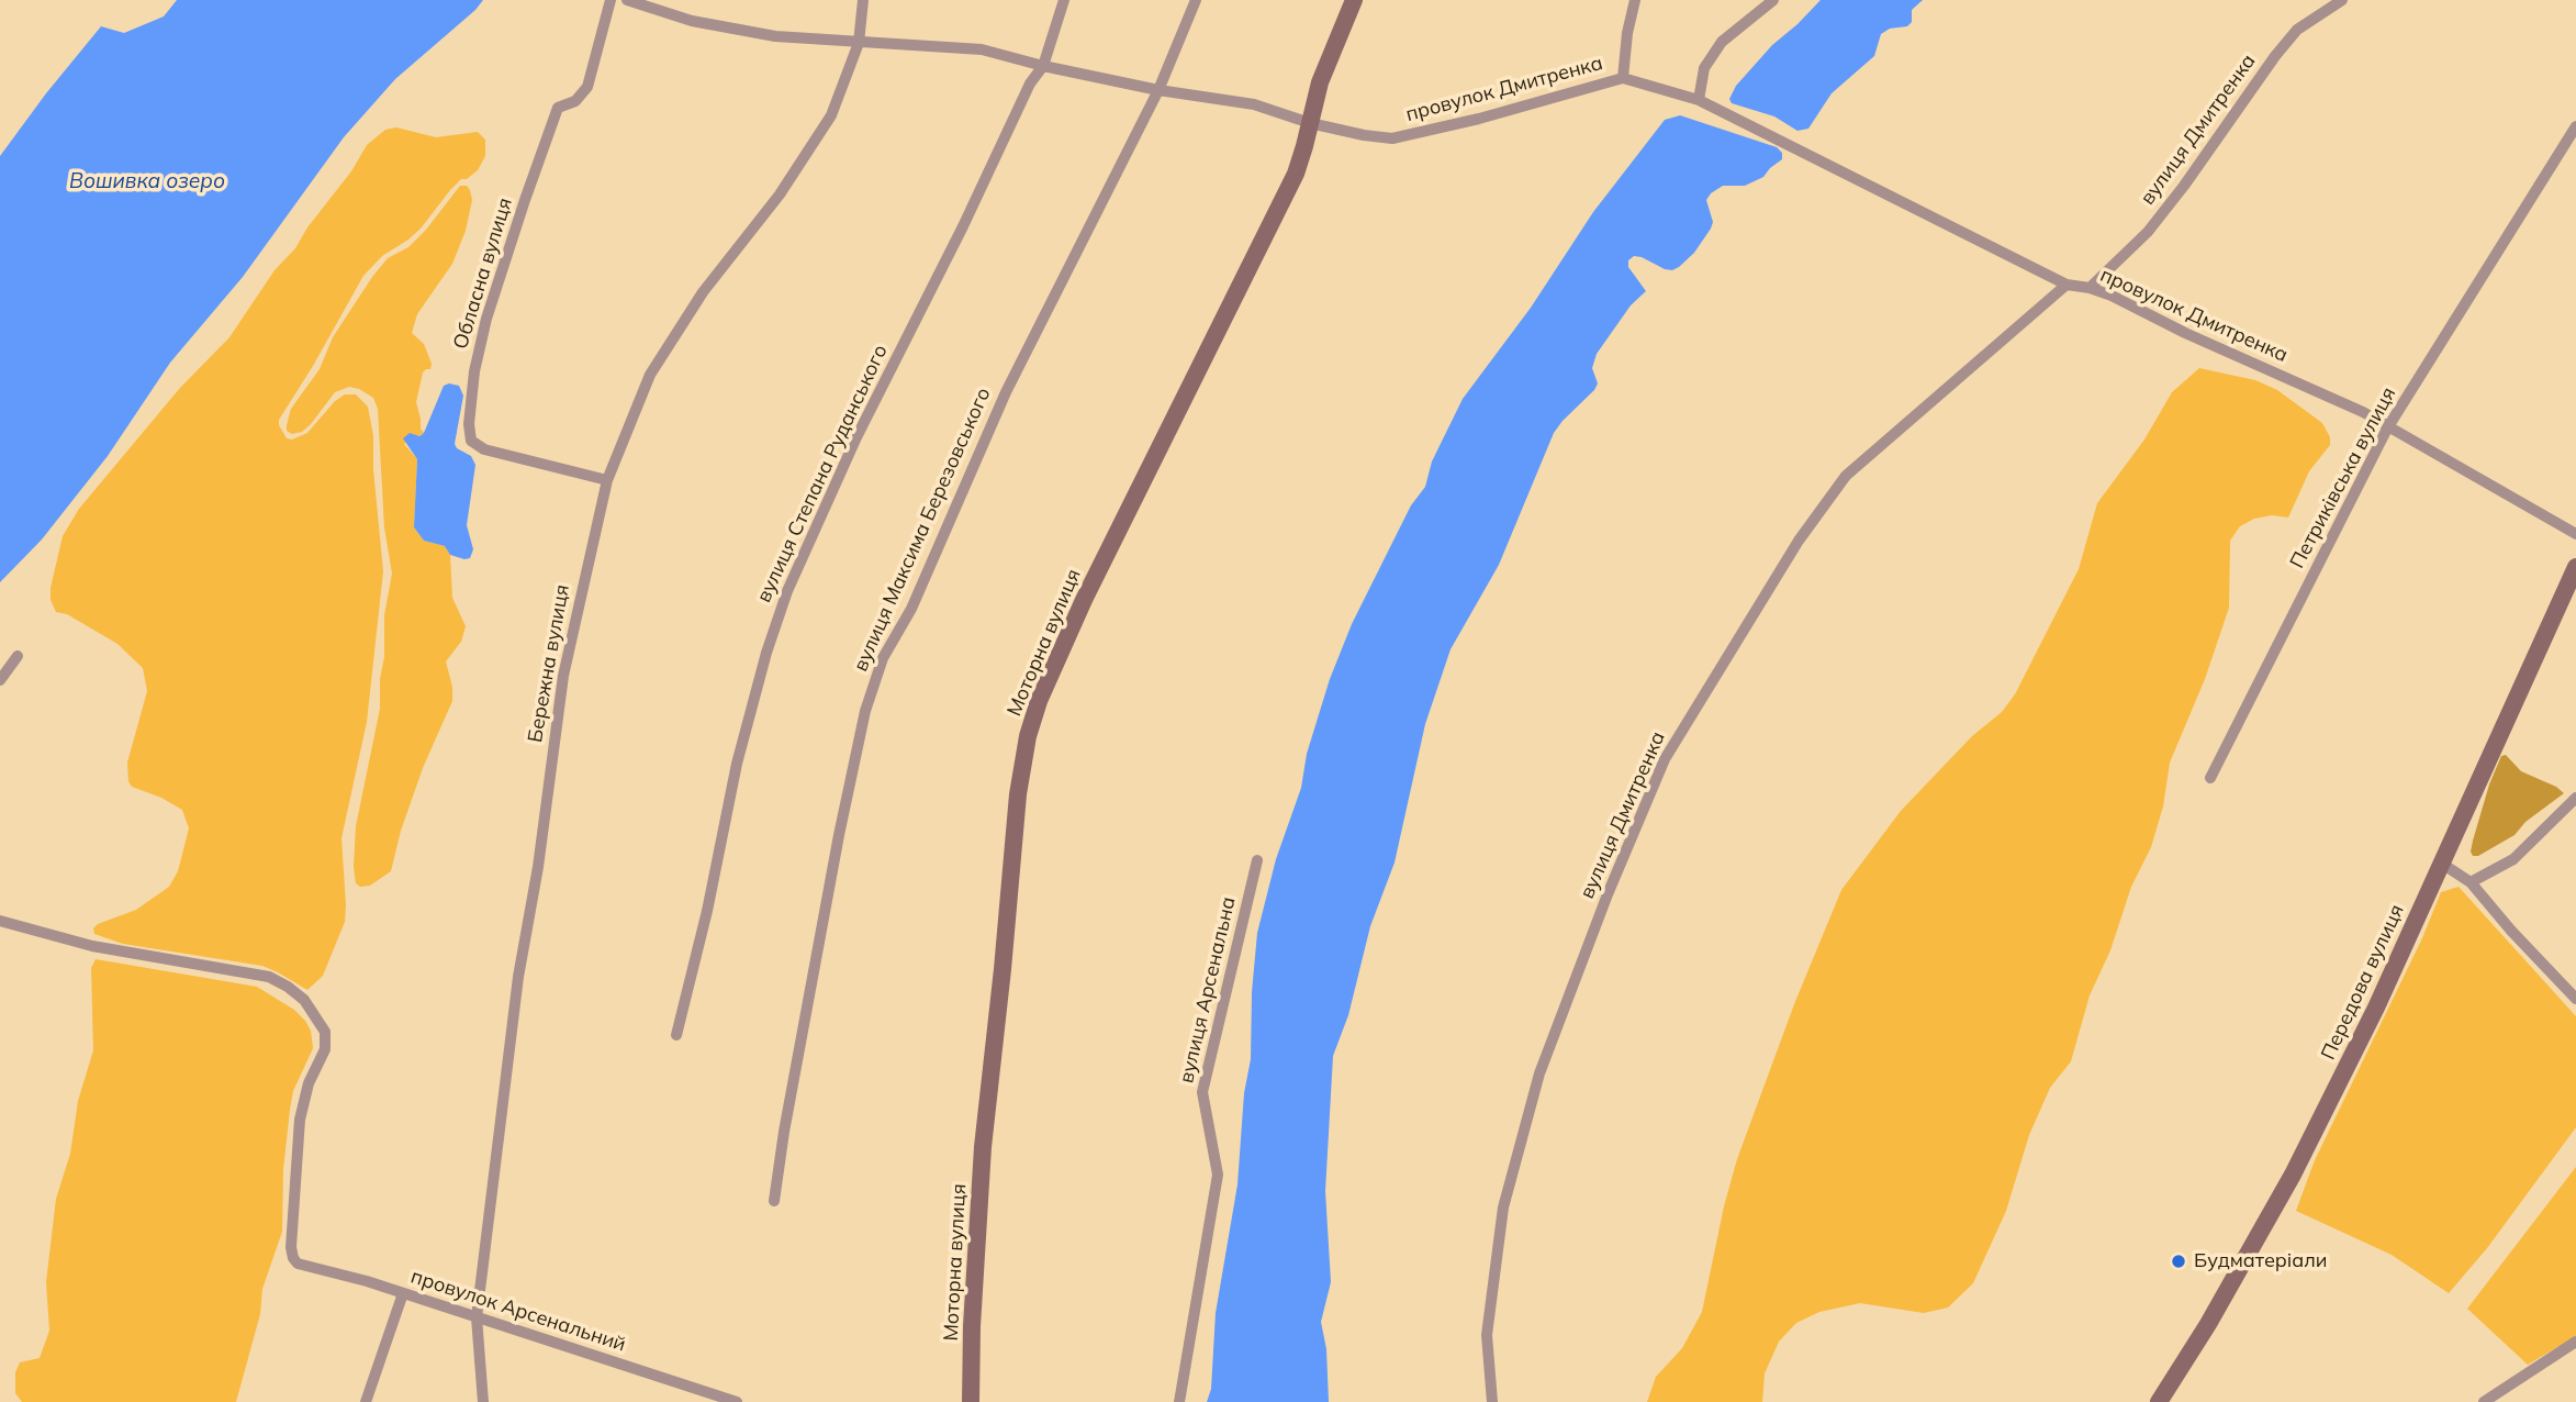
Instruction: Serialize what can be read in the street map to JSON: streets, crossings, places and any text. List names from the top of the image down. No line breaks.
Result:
{"streets":{"street":["провулок Дмитренка","вулиця Дмитренка","Обласна вулиця","вулиця Степана Руданського","Петриківська вулиця","вулиця Максима Березовського","Моторна вулиця","Бережна вулиця","Передова вулиця","вулиця Арсенальна","провулок Арсенальний"]},"crossings":[["провулок Дмитренка","вулиця Дмитренка"],["провулок Дмитренка","вулиця Степана Руданського"],["провулок Дмитренка","Петриківська вулиця"],["провулок Дмитренка","вулиця Максима Березовського"],["провулок Дмитренка","Моторна вулиця"],["провулок Дмитренка","Бережна вулиця"],["Обласна вулиця","Бережна вулиця"],["Бережна вулиця","провулок Арсенальний"]],"water":["Вошивка озеро"],"places":["Будматеріали"]}
